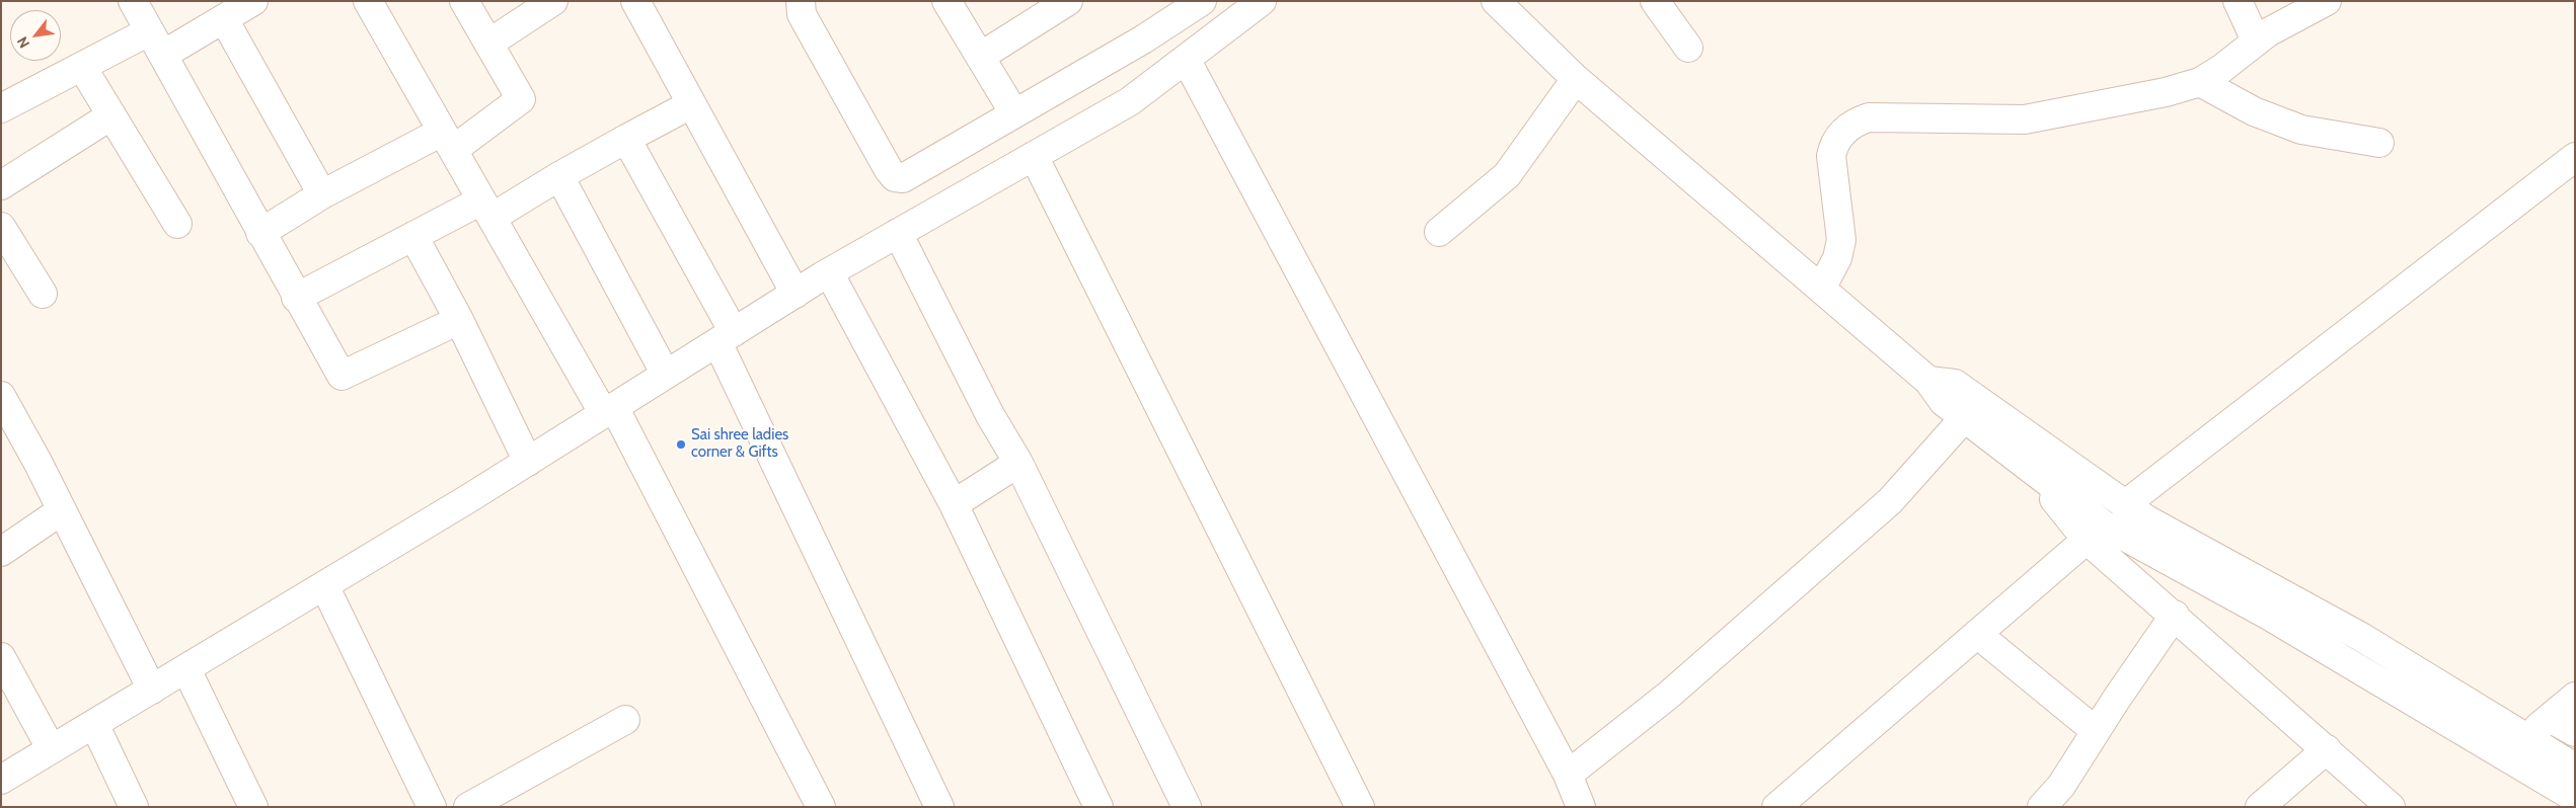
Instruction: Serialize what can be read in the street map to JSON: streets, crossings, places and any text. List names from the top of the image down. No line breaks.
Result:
{"places":["Sai shree ladies corner & Gifts"],"north":"bottom left"}
